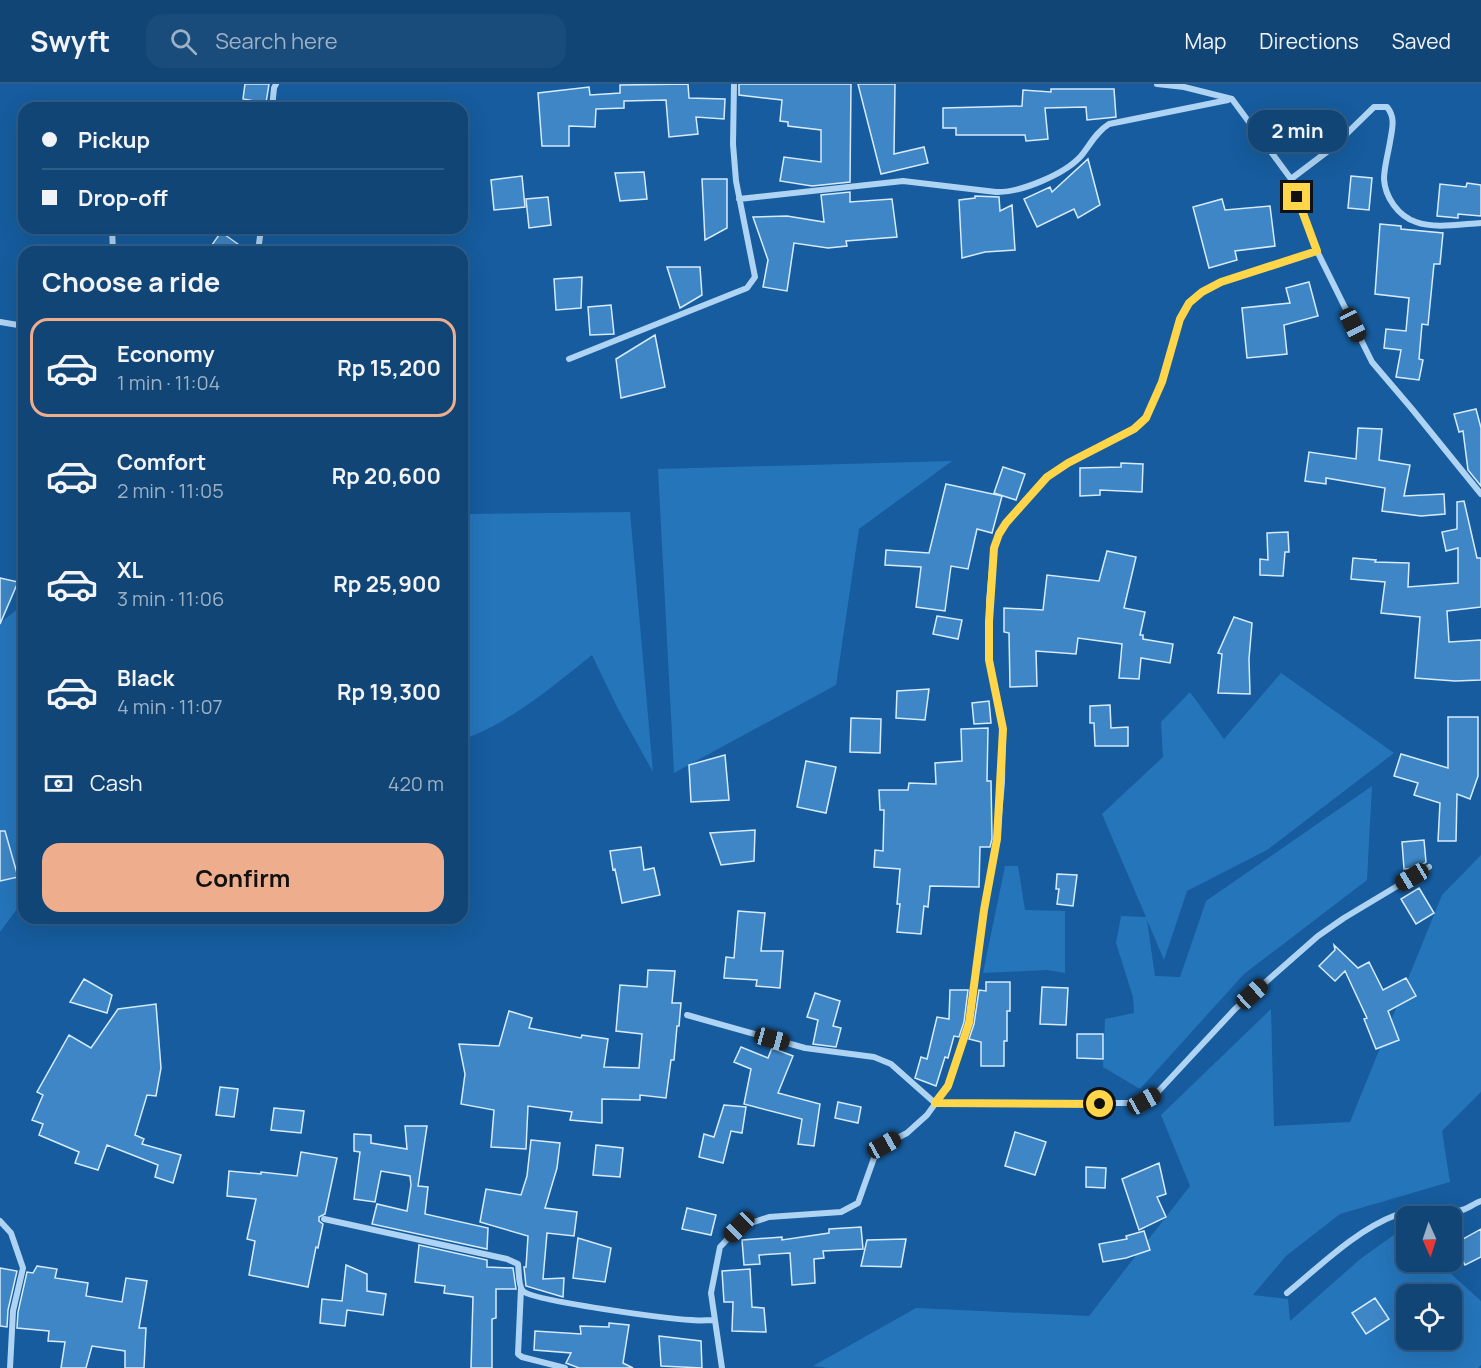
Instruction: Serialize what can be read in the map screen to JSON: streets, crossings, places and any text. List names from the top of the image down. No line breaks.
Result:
{"north":"bottom","page":{"header":"Swyft","search":"Search here","nav":["Map","Directions","Saved"],"banner":["Pickup","Drop-off"],"bubble":"2 min","heading":"Choose a ride","list":[{"name":"Economy","note":"1 min · 11:04","value":"Rp 15,200"},{"name":"Comfort","note":"2 min · 11:05","value":"Rp 20,600"},{"name":"XL","note":"3 min · 11:06","value":"Rp 25,900"},{"name":"Black","note":"4 min · 11:07","value":"Rp 19,300"}],"pay":["Cash","420 m"],"buttons":"Confirm"}}
